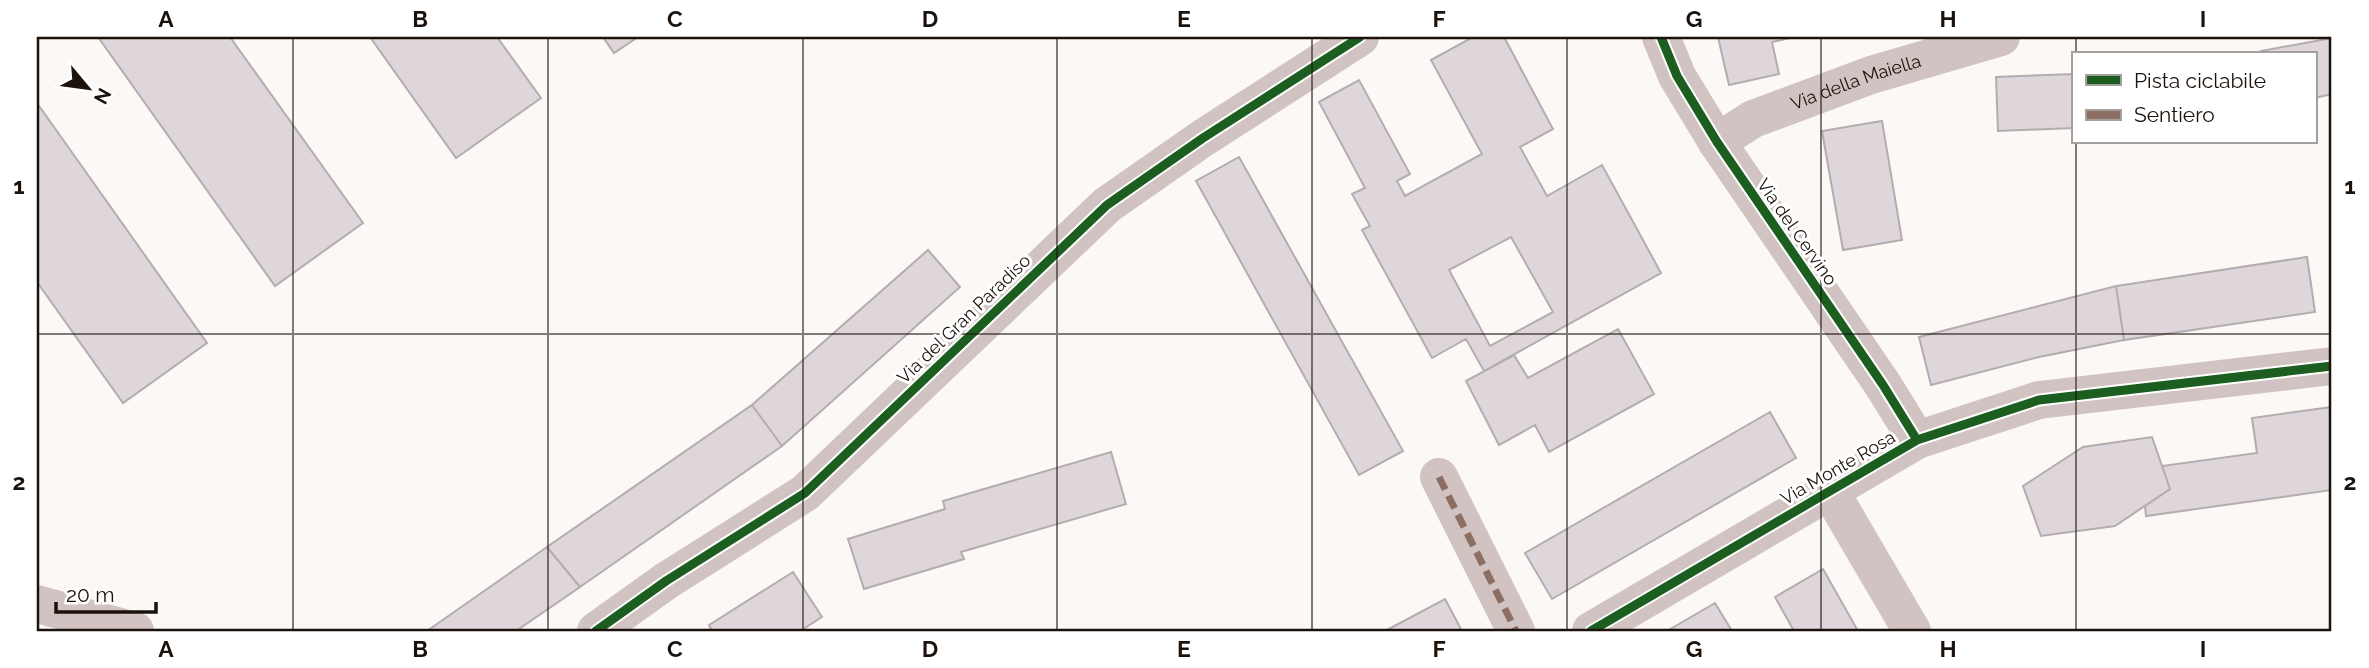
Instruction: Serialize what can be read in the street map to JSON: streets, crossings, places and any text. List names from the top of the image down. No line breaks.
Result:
{"streets":{"street":["Via della Maiella","Via del Cervino","Via del Gran Paradiso","Via Monte Rosa"]},"crossings":[["Via della Maiella","Via del Cervino"],["Via del Cervino","Via Monte Rosa"]],"legend":["Pista ciclabile","Sentiero"],"scale_bar":"20 m","north":"bottom right","grid":{"columns":["A","B","C","D","E","F","G","H","I"],"rows":["1","2"]}}
